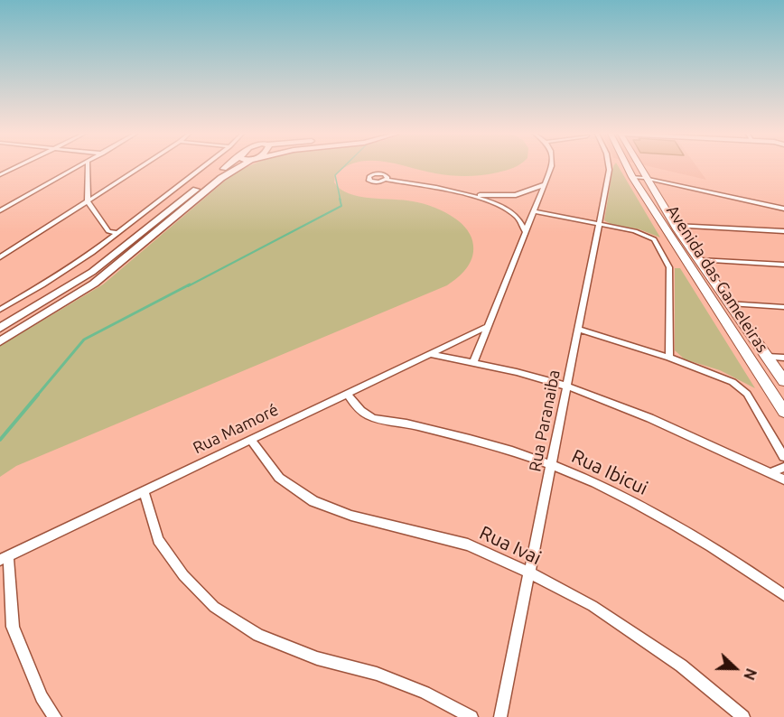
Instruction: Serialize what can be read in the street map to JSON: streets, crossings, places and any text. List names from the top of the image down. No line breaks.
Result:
{"streets":{"main road":["Avenida das Gameleiras"],"street":["Rua Paranaiba","Rua Mamoré","Rua Ibicui","Rua Ivai"]},"crossings":[["Rua Paranaiba","Rua Ibicui"],["Rua Paranaiba","Rua Ivai"],["Rua Mamoré","Rua Ibicui"],["Rua Mamoré","Rua Ivai"]],"north":"right"}
